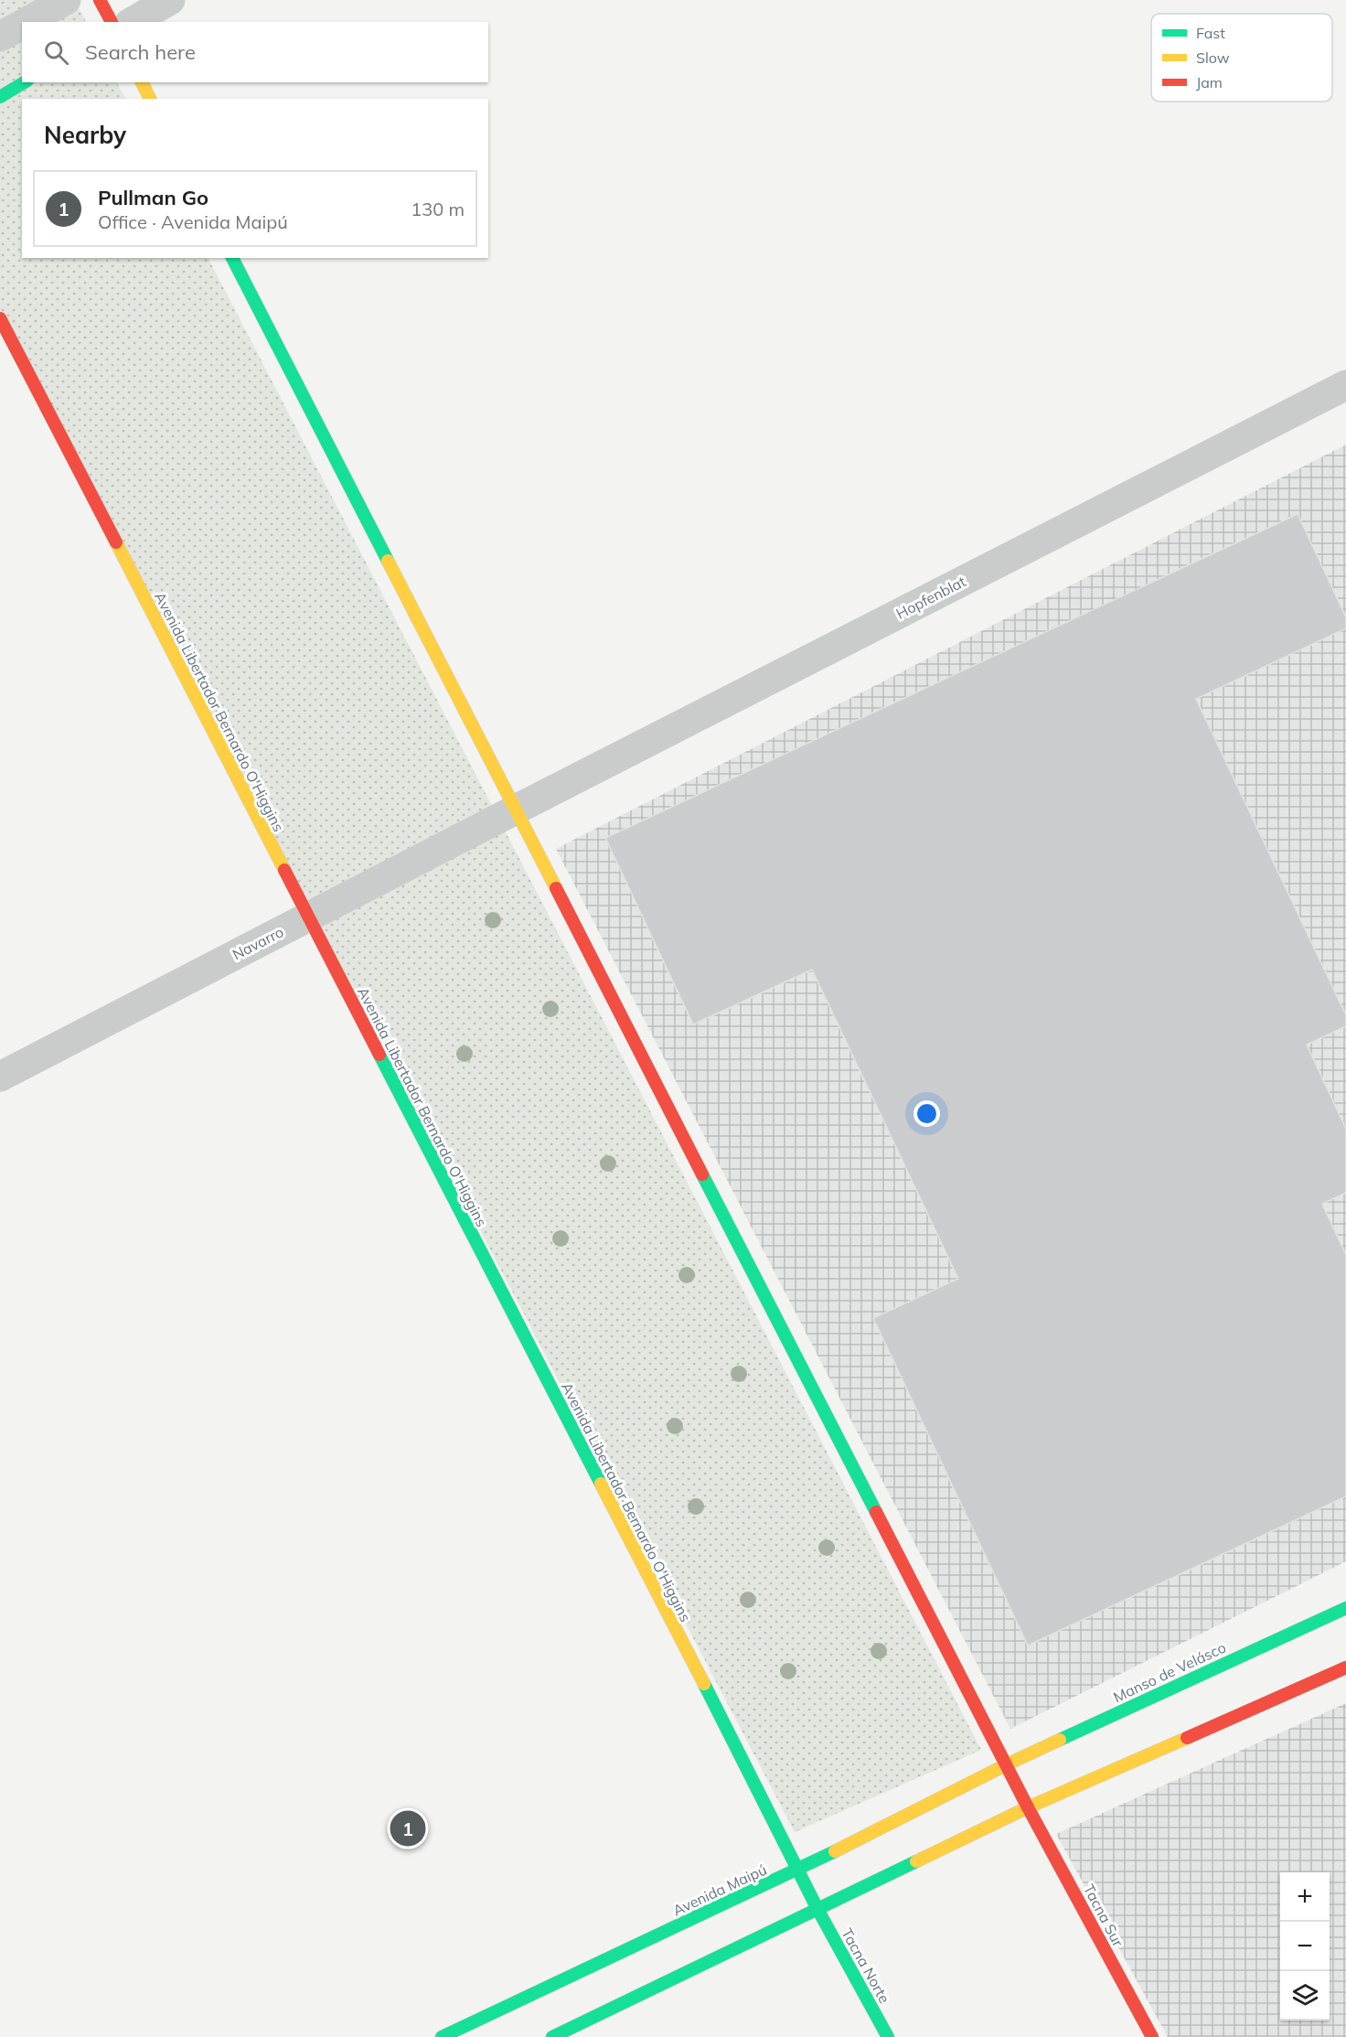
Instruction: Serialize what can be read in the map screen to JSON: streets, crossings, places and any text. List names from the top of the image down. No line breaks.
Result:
{"streets":{"main road":["Avenida Libertador Bernardo O'Higgins","Manso de Velásco","Avenida Maipú","Tacna Sur","Tacna Norte"],"street":["Hopfenblat","Navarro"]},"crossings":[["Hopfenblat","Navarro"],["Avenida Libertador Bernardo O'Higgins","Navarro"],["Avenida Libertador Bernardo O'Higgins","Avenida Maipú"],["Avenida Libertador Bernardo O'Higgins","Tacna Norte"],["Manso de Velásco","Avenida Maipú"]],"legend":["Fast","Slow","Jam"],"page":{"search":"Search here","heading":"Nearby","list":[{"mark":"1","name":"Pullman Go","note":"Office · Avenida Maipú","value":"130 m"}],"pins":"1","map_buttons":["+","−"]}}
